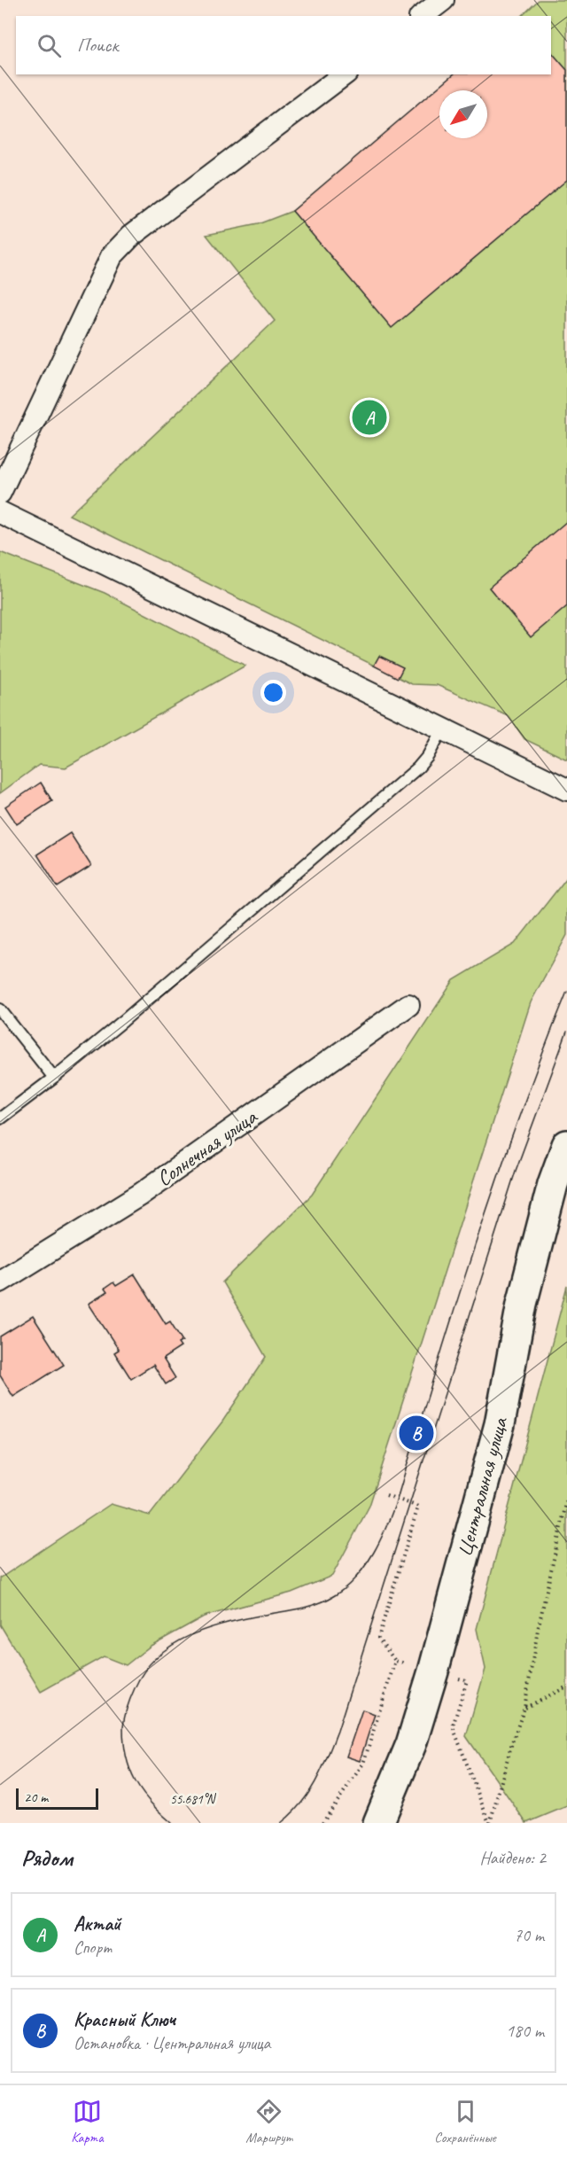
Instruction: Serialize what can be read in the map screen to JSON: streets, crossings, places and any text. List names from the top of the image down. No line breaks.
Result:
{"streets":{"street":["Солнечная улица","Центральная улица"]},"scale_bar":"20 m","north":"bottom left","page":{"search":"Поиск","pins":["A","B"],"scale":"20 m","heading":["Рядом","Найдено: 2"],"list":[{"mark":"A","name":"Актай","note":"Спорт","value":"70 m"},{"mark":"B","name":"Красный Ключ","note":"Остановка · Центральная улица","value":"180 m"}],"nav":["Карта","Маршрут","Сохранённые"]},"coordinates":["55.681°N"]}
